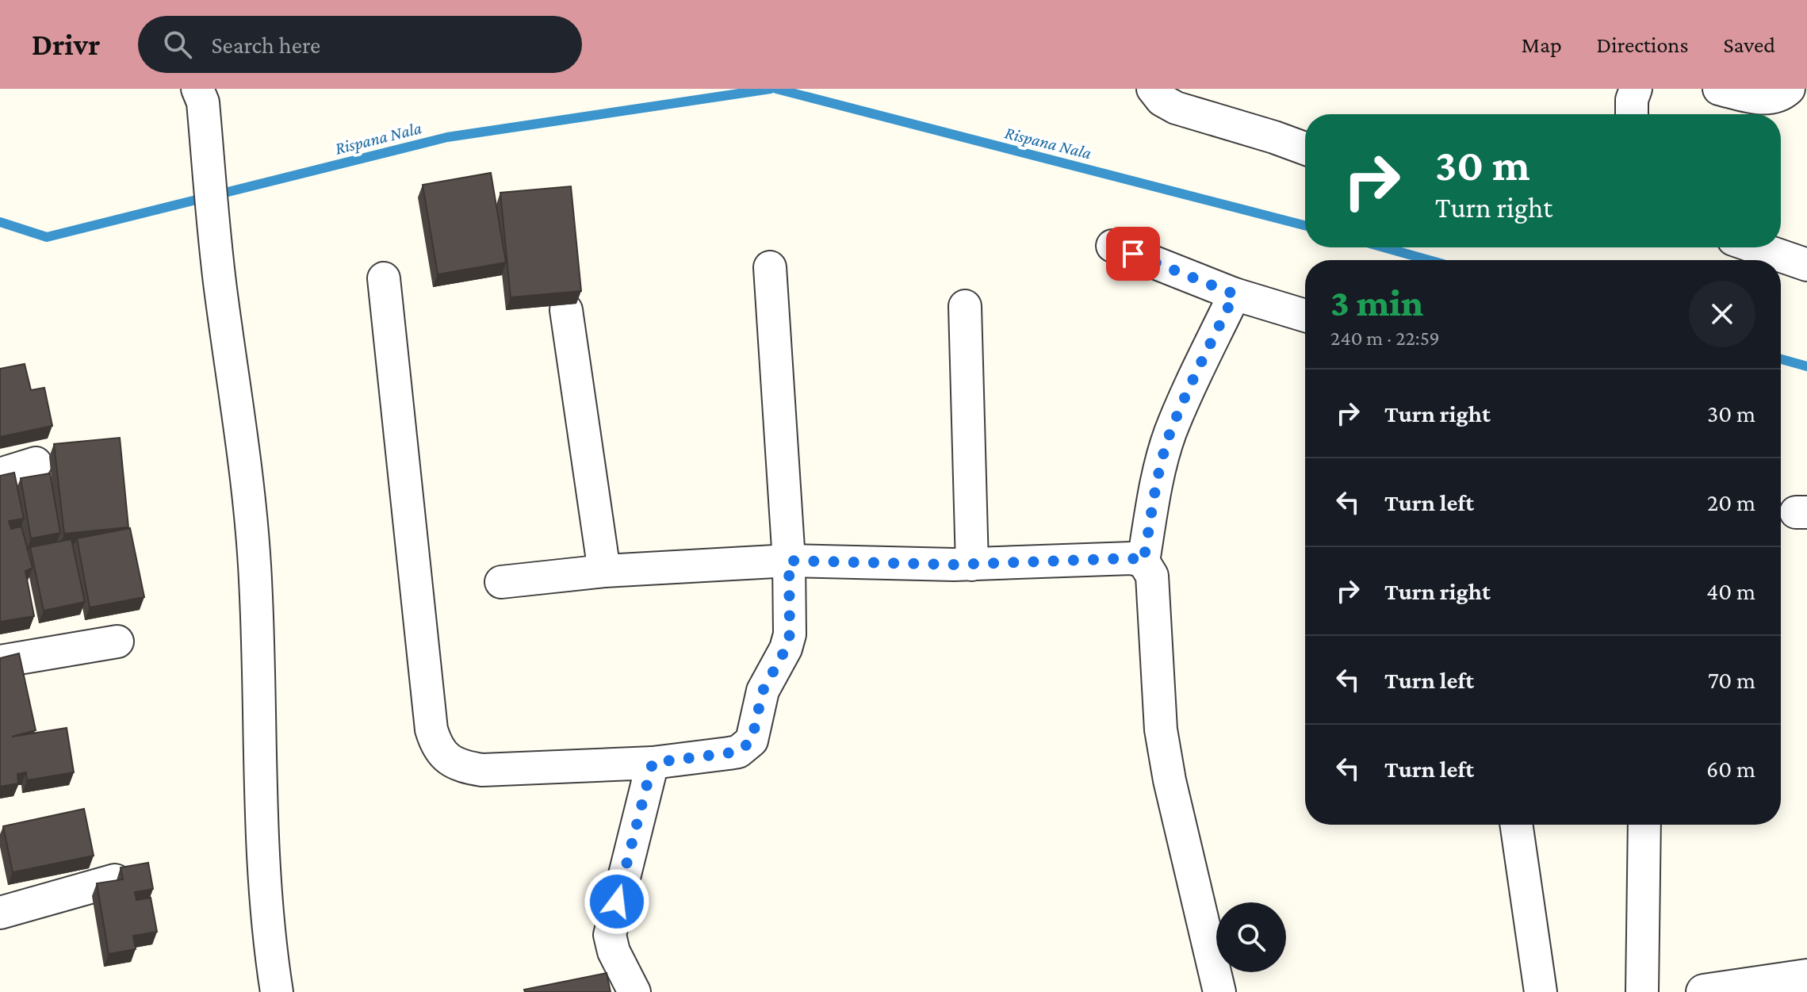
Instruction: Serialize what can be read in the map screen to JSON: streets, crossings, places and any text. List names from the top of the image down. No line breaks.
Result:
{"water":["Rispana Nala"],"page":{"header":"Drivr","search":"Search here","nav":["Map","Directions","Saved"],"turn":["30 m","Turn right"],"heading":["3 min","240 m · 22:59"],"list":[{"name":"Turn right","value":"30 m"},{"name":"Turn left","value":"20 m"},{"name":"Turn right","value":"40 m"},{"name":"Turn left","value":"70 m"},{"name":"Turn left","value":"60 m"}]}}
